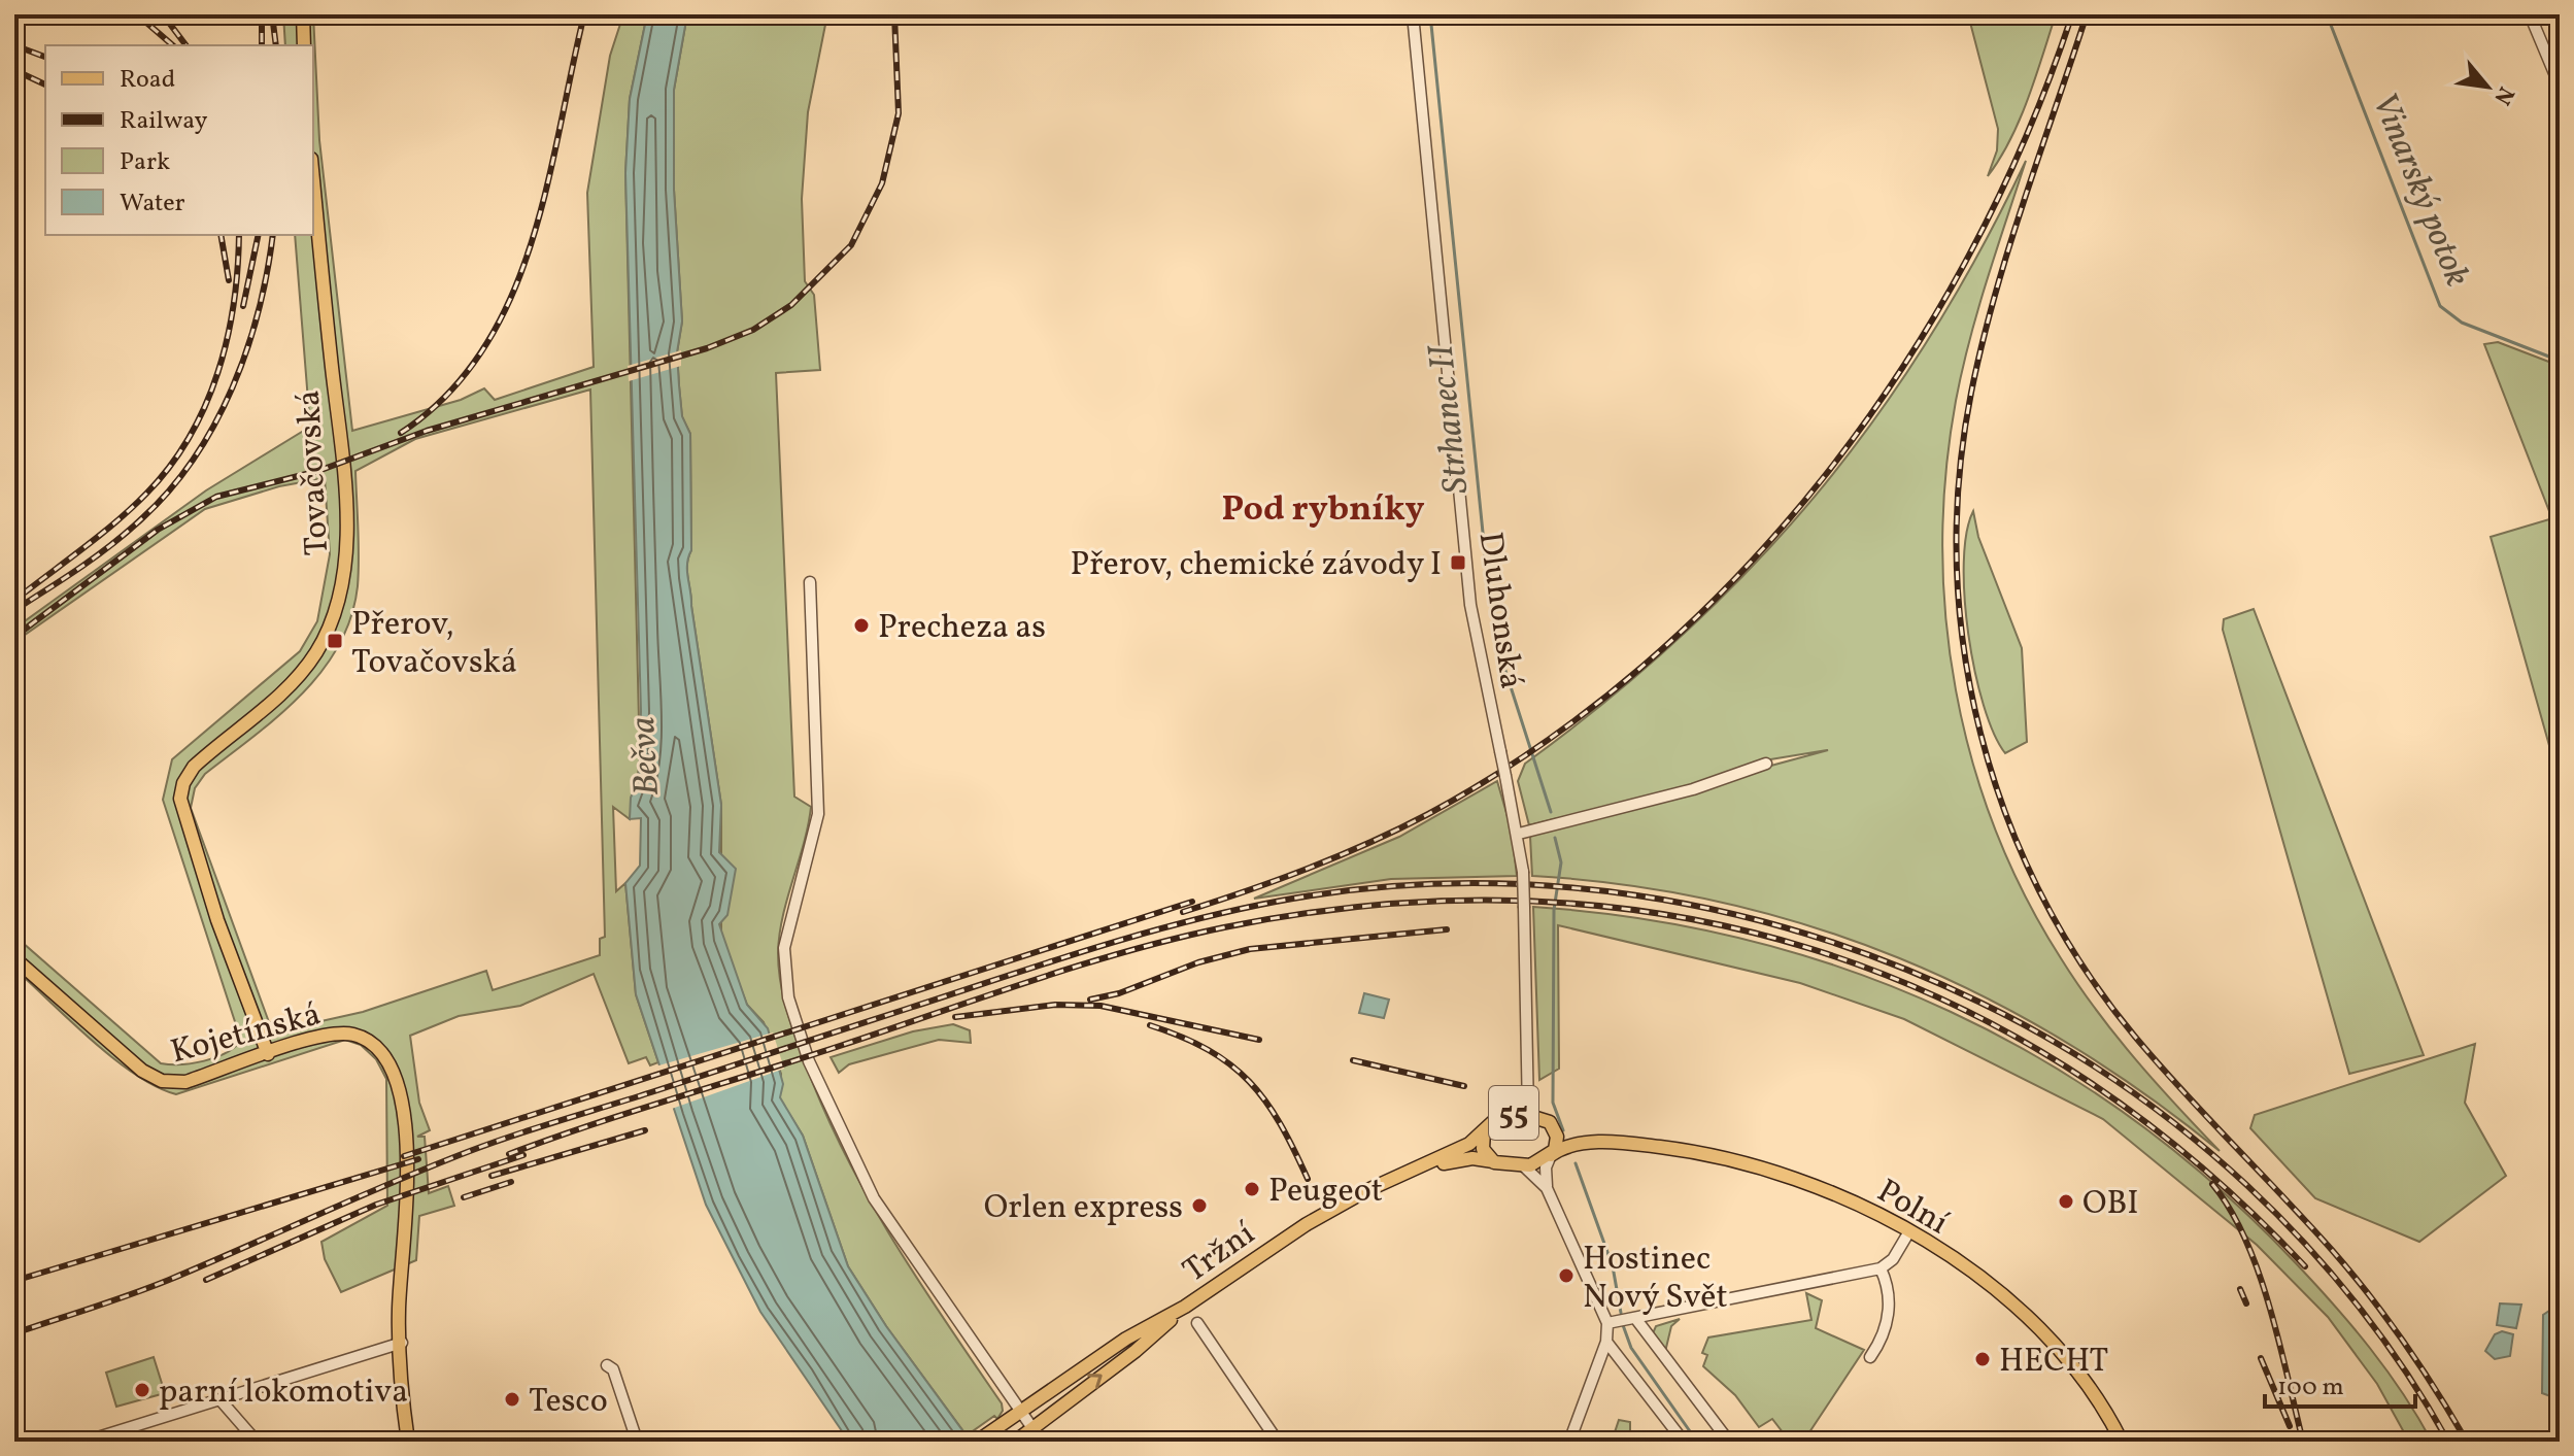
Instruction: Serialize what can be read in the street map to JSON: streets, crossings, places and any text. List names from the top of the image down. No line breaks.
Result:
{"streets":{"main road":["Tovačovská","Kojetínská","55","Polní","Tržní"],"street":["Dluhonská"]},"crossings":[["Tovačovská","Kojetínská"],["Dluhonská","55"],["Dluhonská","Polní"],["Dluhonská","Tržní"],["55","Polní"],["55","Tržní"],["Polní","Tržní"]],"districts":["Pod rybníky"],"water":["Vinarský potok","Strhanec II","Bečva"],"places":{"transit":["Přerov, chemické závody I","Přerov, Tovačovská"],"other":["Precheza as","Peugeot","OBI","Orlen express","Hostinec Nový Svět","HECHT","parní lokomotiva","Tesco"]},"legend":["Road","Railway","Park","Water"],"scale_bar":"100 m","north":"bottom right"}
